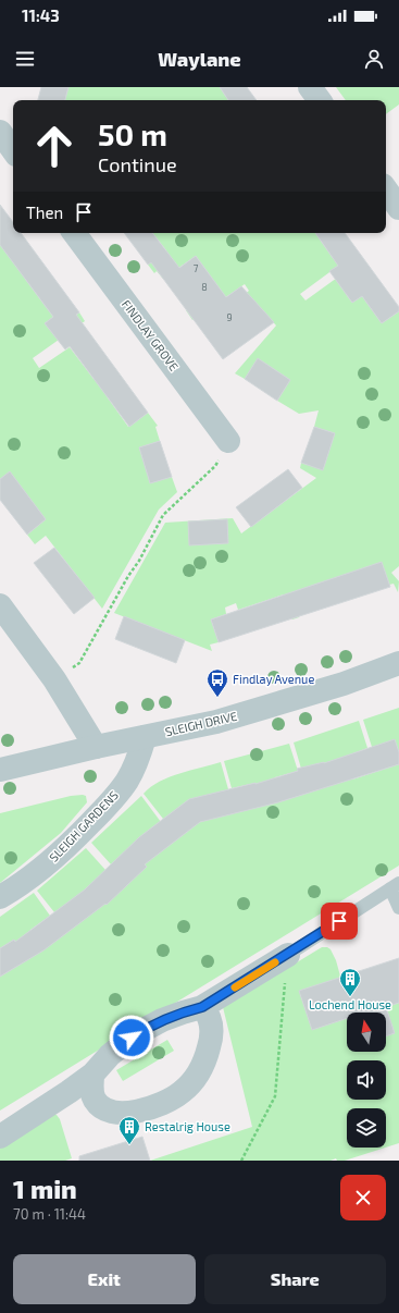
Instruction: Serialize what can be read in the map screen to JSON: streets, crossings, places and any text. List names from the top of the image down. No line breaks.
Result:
{"streets":{"street":["FINDLAY GROVE","SLEIGH DRIVE","SLEIGH GARDENS"]},"crossings":[["SLEIGH DRIVE","SLEIGH GARDENS"]],"places":{"bus stop":["Findlay Avenue"],"building":["Lochend House","Restalrig House"]},"house_numbers":["7","8","9"],"north":"top","page":{"status":"11:43","header":"Waylane","turn":["50 m","Continue"],"then":"Then","heading":["1 min","70 m · 11:44"],"buttons":["Exit","Share"]}}
